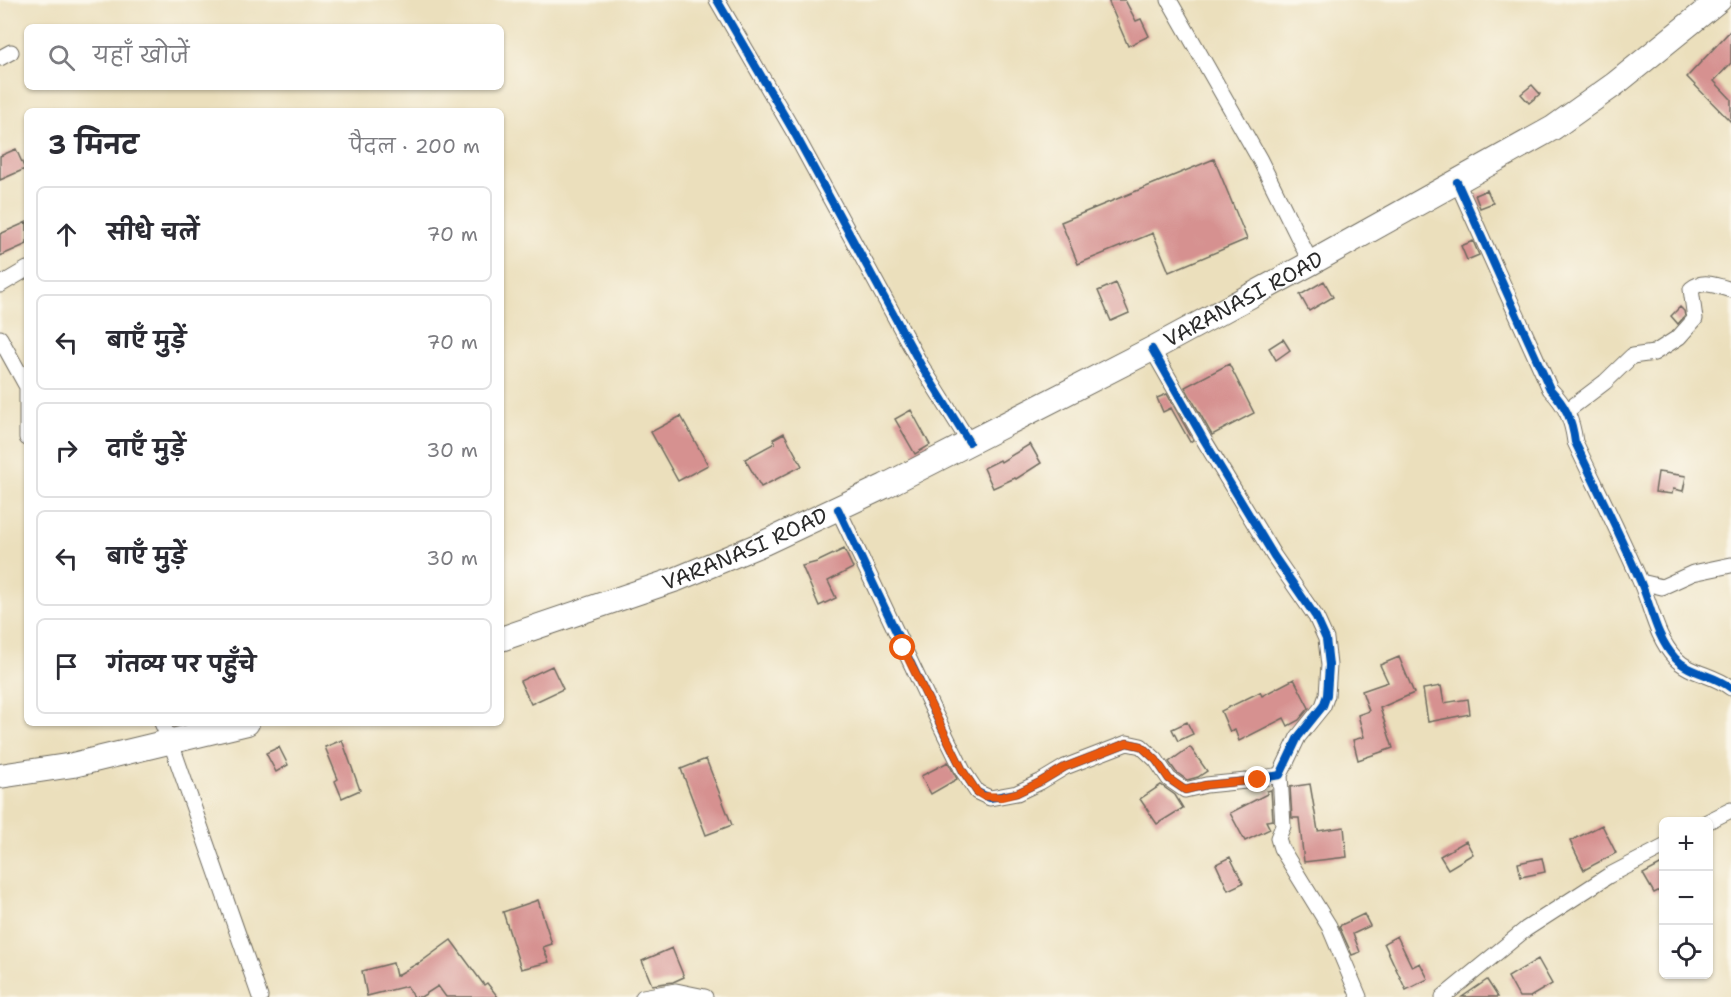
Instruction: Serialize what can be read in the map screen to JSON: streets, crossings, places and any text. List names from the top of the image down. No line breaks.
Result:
{"streets":{"highway":["VARANASI ROAD"]},"page":{"search":"यहाँ खोजें","heading":["3 मिनट","पैदल · 200 m"],"list":[["सीधे चलें","70 m"],["बाएँ मुड़ें","70 m"],["दाएँ मुड़ें","30 m"],["बाएँ मुड़ें","30 m"],"गंतव्य पर पहुँचे"],"map_buttons":["+","−"]}}
